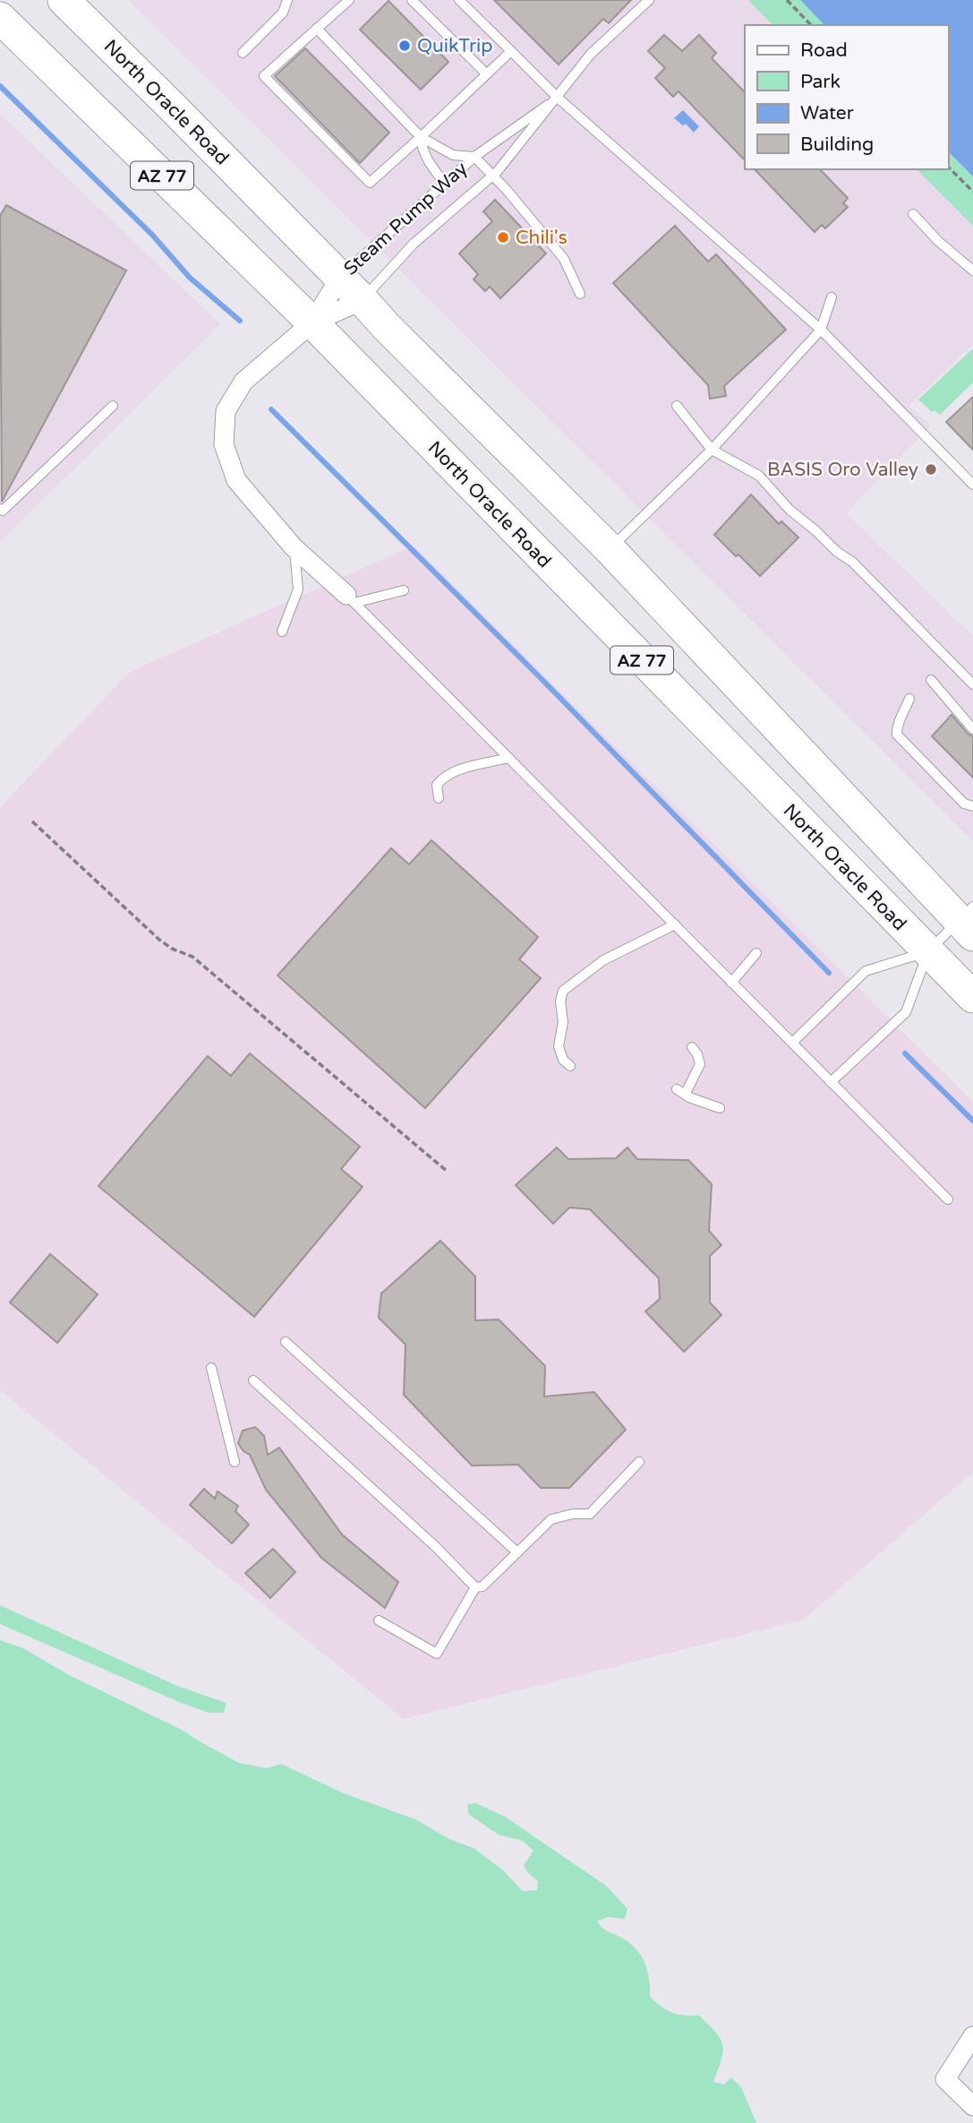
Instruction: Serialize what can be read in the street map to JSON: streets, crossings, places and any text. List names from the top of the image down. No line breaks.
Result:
{"streets":{"highway":["North Oracle Road","AZ 77"],"street":["Steam Pump Way"]},"crossings":[["North Oracle Road","Steam Pump Way"]],"places":["QuikTrip","Chili's","BASIS Oro Valley"],"legend":["Road","Park","Water","Building"]}
